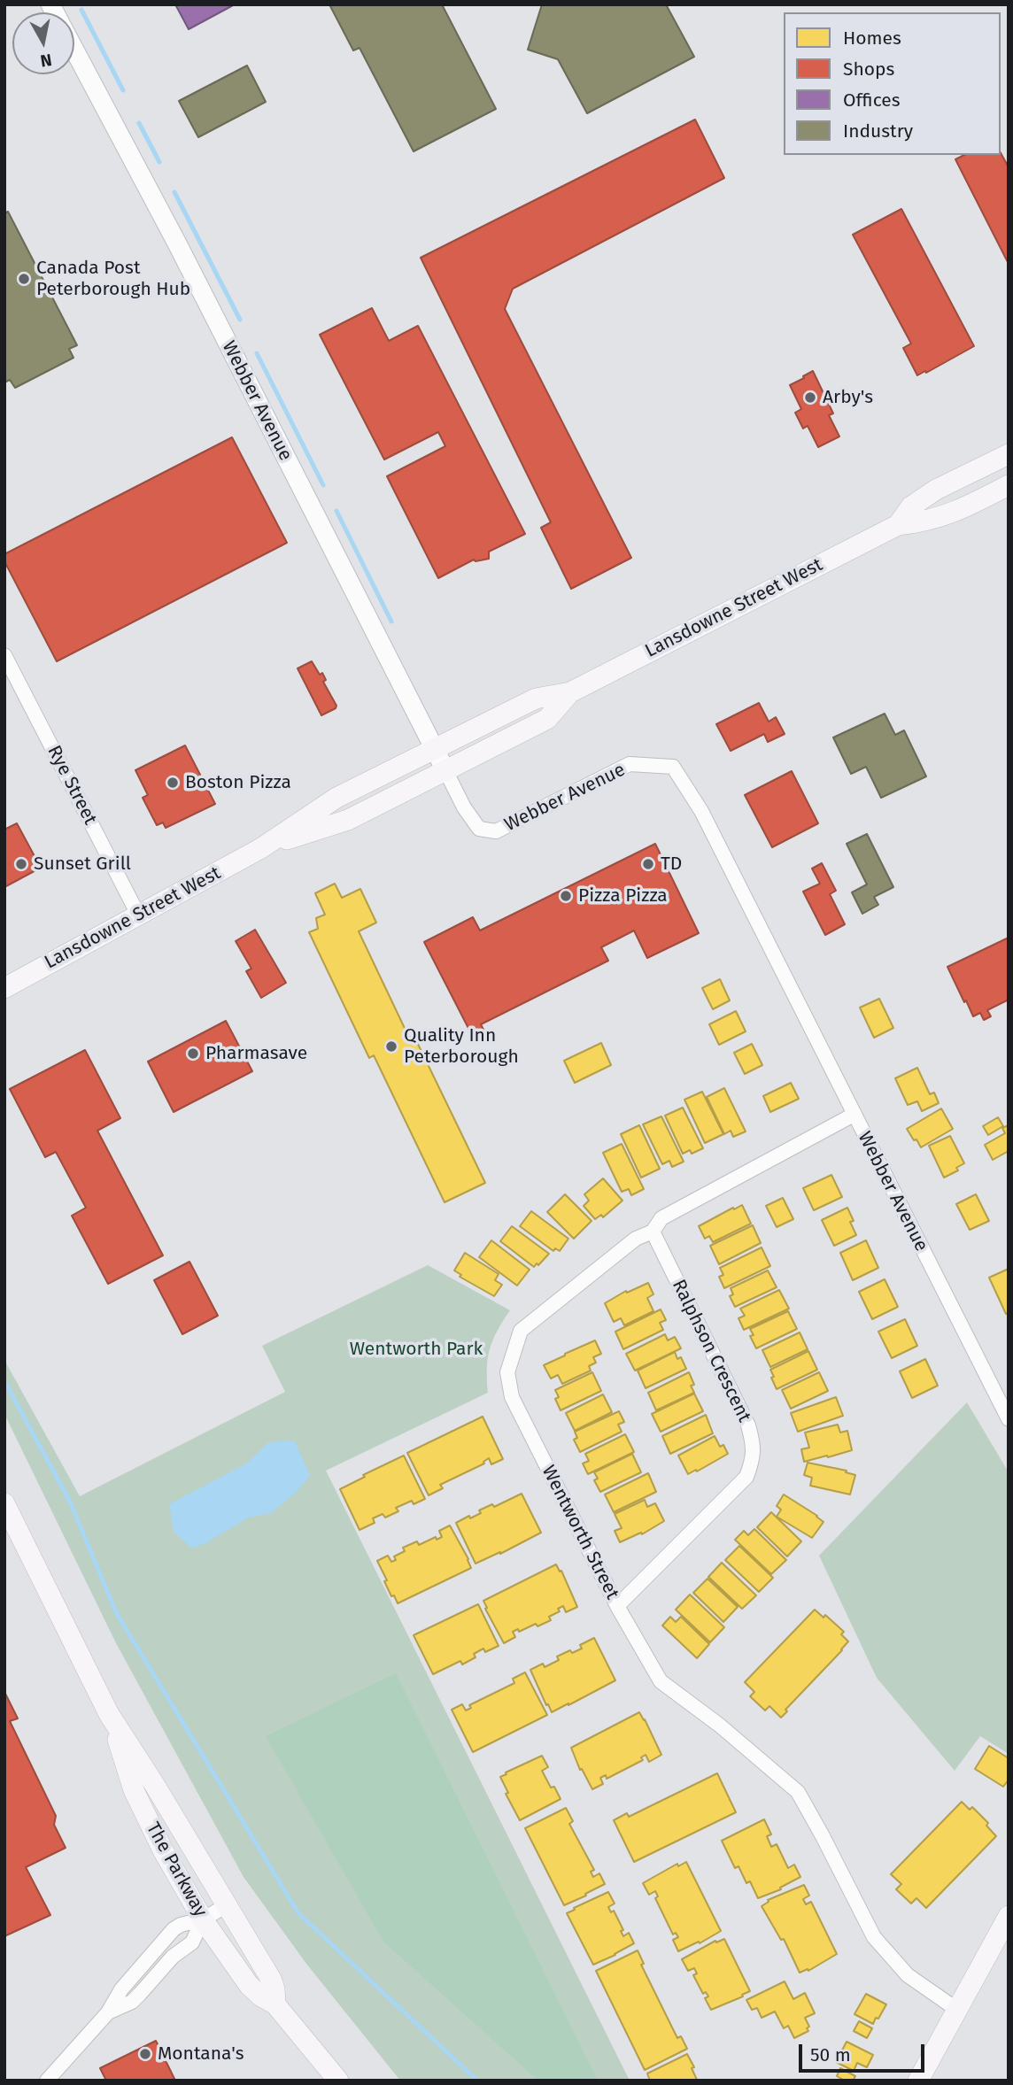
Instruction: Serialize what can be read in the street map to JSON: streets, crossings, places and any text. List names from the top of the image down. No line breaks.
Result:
{"streets":{"main road":["Lansdowne Street West","The Parkway"],"street":["Webber Avenue","Rye Street","Ralphson Crescent","Wentworth Street"]},"crossings":[["Webber Avenue","Lansdowne Street West"],["Webber Avenue","Wentworth Street"],["Lansdowne Street West","Rye Street"],["Ralphson Crescent","Wentworth Street"]],"parks":["Wentworth Park"],"places":["Canada Post Peterborough Hub","Arby's","Boston Pizza","Sunset Grill","TD","Pizza Pizza","Quality Inn Peterborough","Pharmasave","Montana's"],"legend":["Homes","Shops","Offices","Industry"],"scale_bar":"50 m","north":"bottom"}
